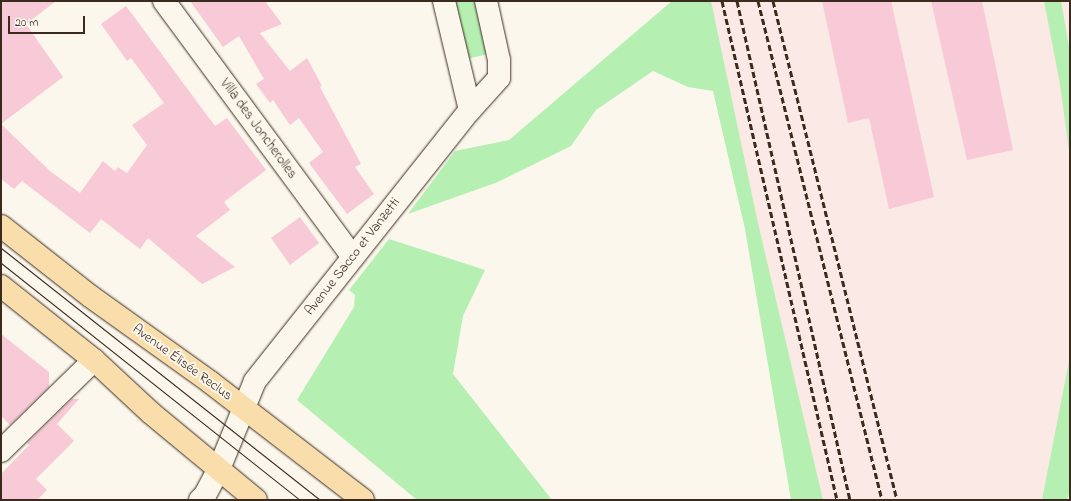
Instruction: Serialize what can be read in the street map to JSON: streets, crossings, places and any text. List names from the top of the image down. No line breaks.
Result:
{"streets":{"main road":["Avenue Élisée Reclus"],"street":["Villa des Joncherolles","Avenue Sacco et Vanzetti"]},"crossings":[["Villa des Joncherolles","Avenue Sacco et Vanzetti"],["Avenue Sacco et Vanzetti","Avenue Élisée Reclus"]],"scale_bar":"20 m"}
